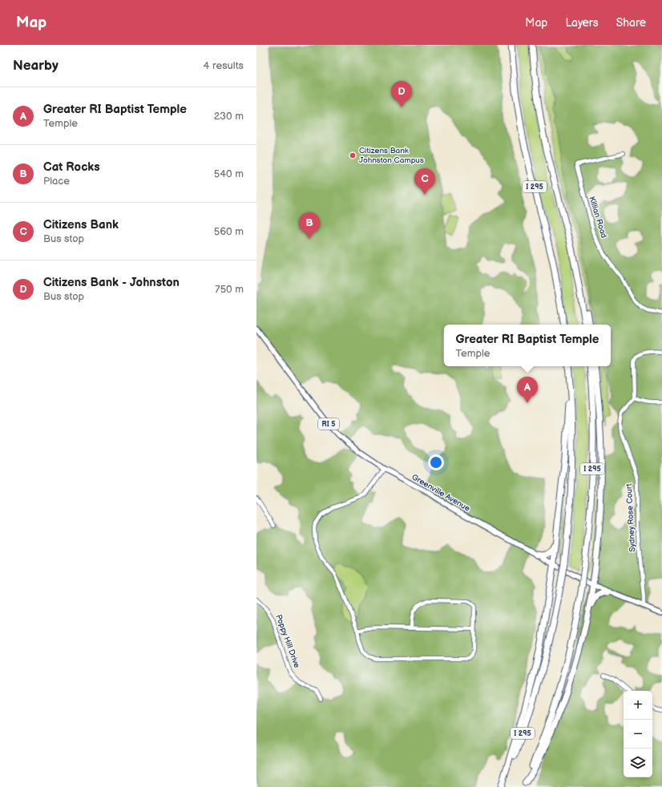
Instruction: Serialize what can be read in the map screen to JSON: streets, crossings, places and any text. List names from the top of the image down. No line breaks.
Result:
{"streets":{"highway":["I 295"],"main road":["RI 5","Greenville Avenue"],"street":["Killian Road","Sydney Rose Court","Poppy Hill Drive"]},"crossings":[["Greenville Avenue","Sydney Rose Court"]],"places":["Citizens Bank Johnston Campus"],"page":{"header":"Map","nav":["Map","Layers","Share"],"heading":["Nearby","4 results"],"pins":["D","C","B","A"],"list":[{"mark":"A","name":"Greater RI Baptist Temple","note":"Temple","value":"230 m"},{"mark":"B","name":"Cat Rocks","note":"Place","value":"540 m"},{"mark":"C","name":"Citizens Bank","note":"Bus stop","value":"560 m"},{"mark":"D","name":"Citizens Bank - Johnston","note":"Bus stop","value":"750 m"}],"popup":["Greater RI Baptist Temple","Temple"],"map_buttons":["+","−"]}}
